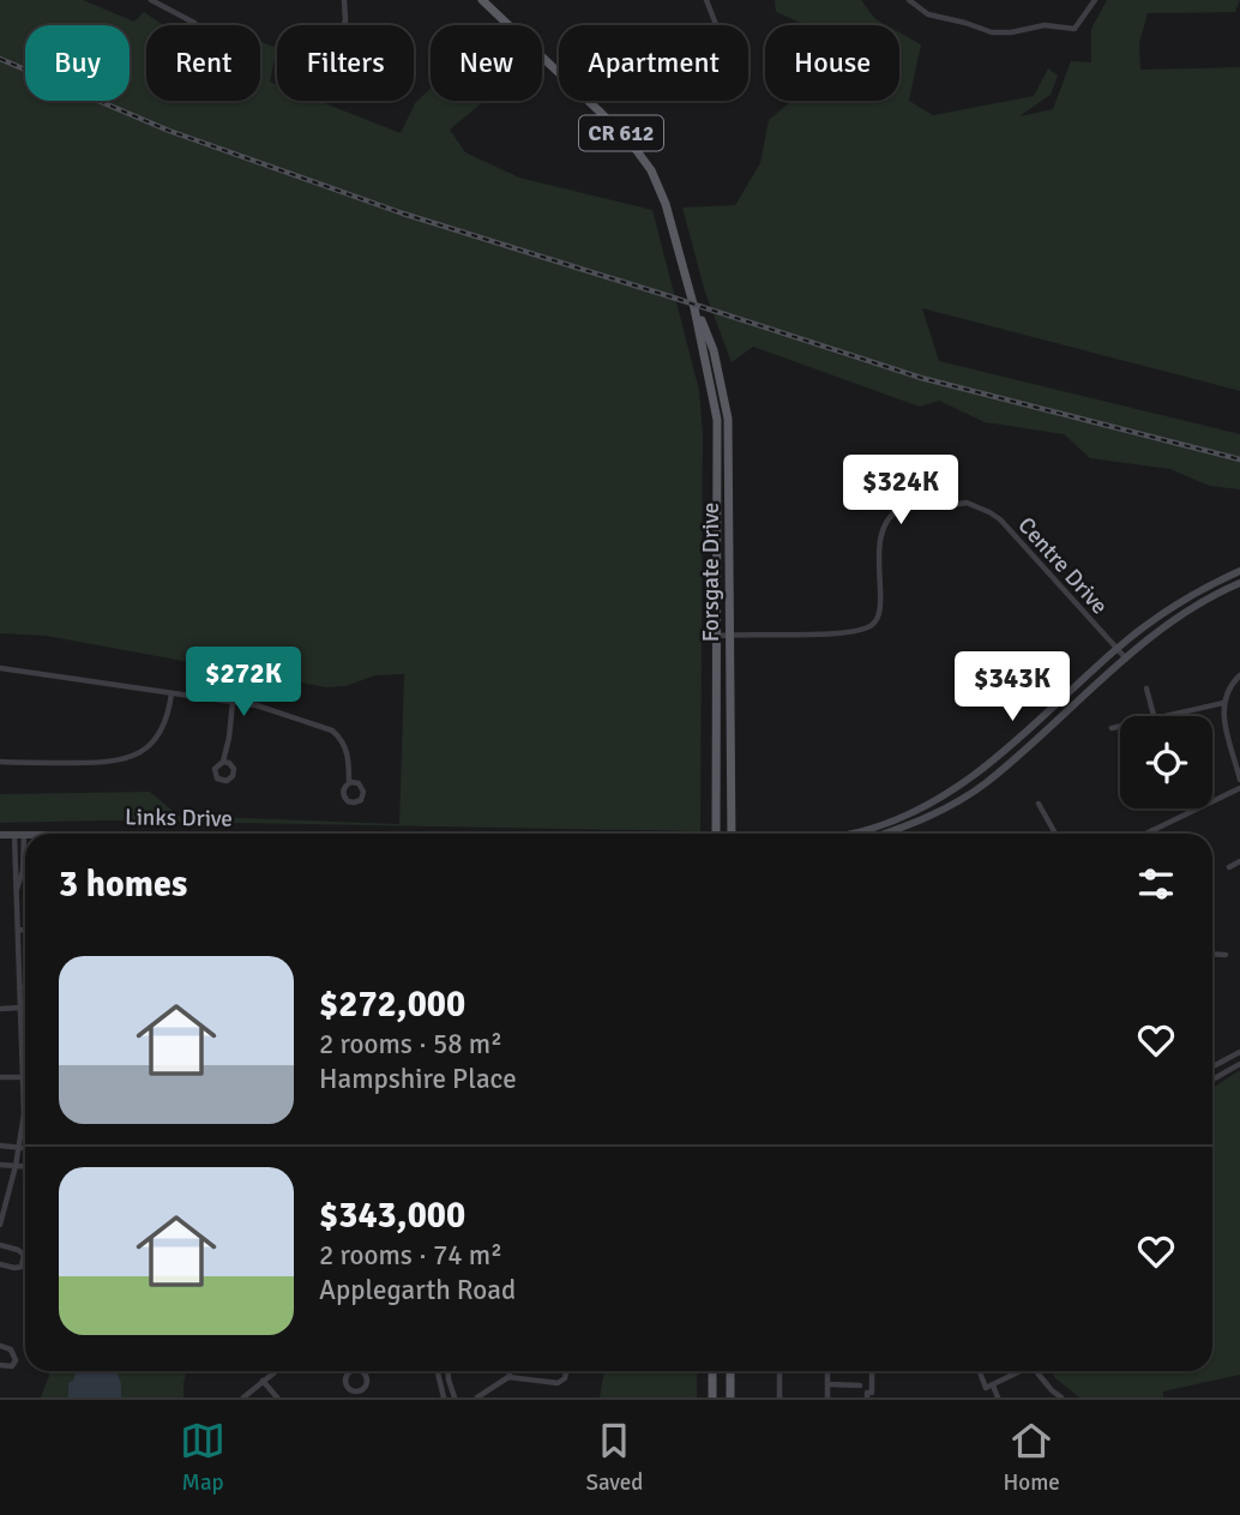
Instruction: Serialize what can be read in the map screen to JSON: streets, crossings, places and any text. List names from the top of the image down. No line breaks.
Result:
{"streets":{"main road":["CR 612","Forsgate Drive","Links Drive"],"street":["Centre Drive"]},"crossings":[["Centre Drive","Forsgate Drive"]],"page":{"chip":["Buy","Rent","Filters","New","Apartment","House"],"price":["$324K","$272K","$343K"],"heading":"3 homes","list":[{"name":"$272,000","note":"2 rooms · 58 m² · Hampshire Place"},{"name":"$343,000","note":"2 rooms · 74 m² · Applegarth Road"}],"tabs":["Map","Saved","Home"]}}
